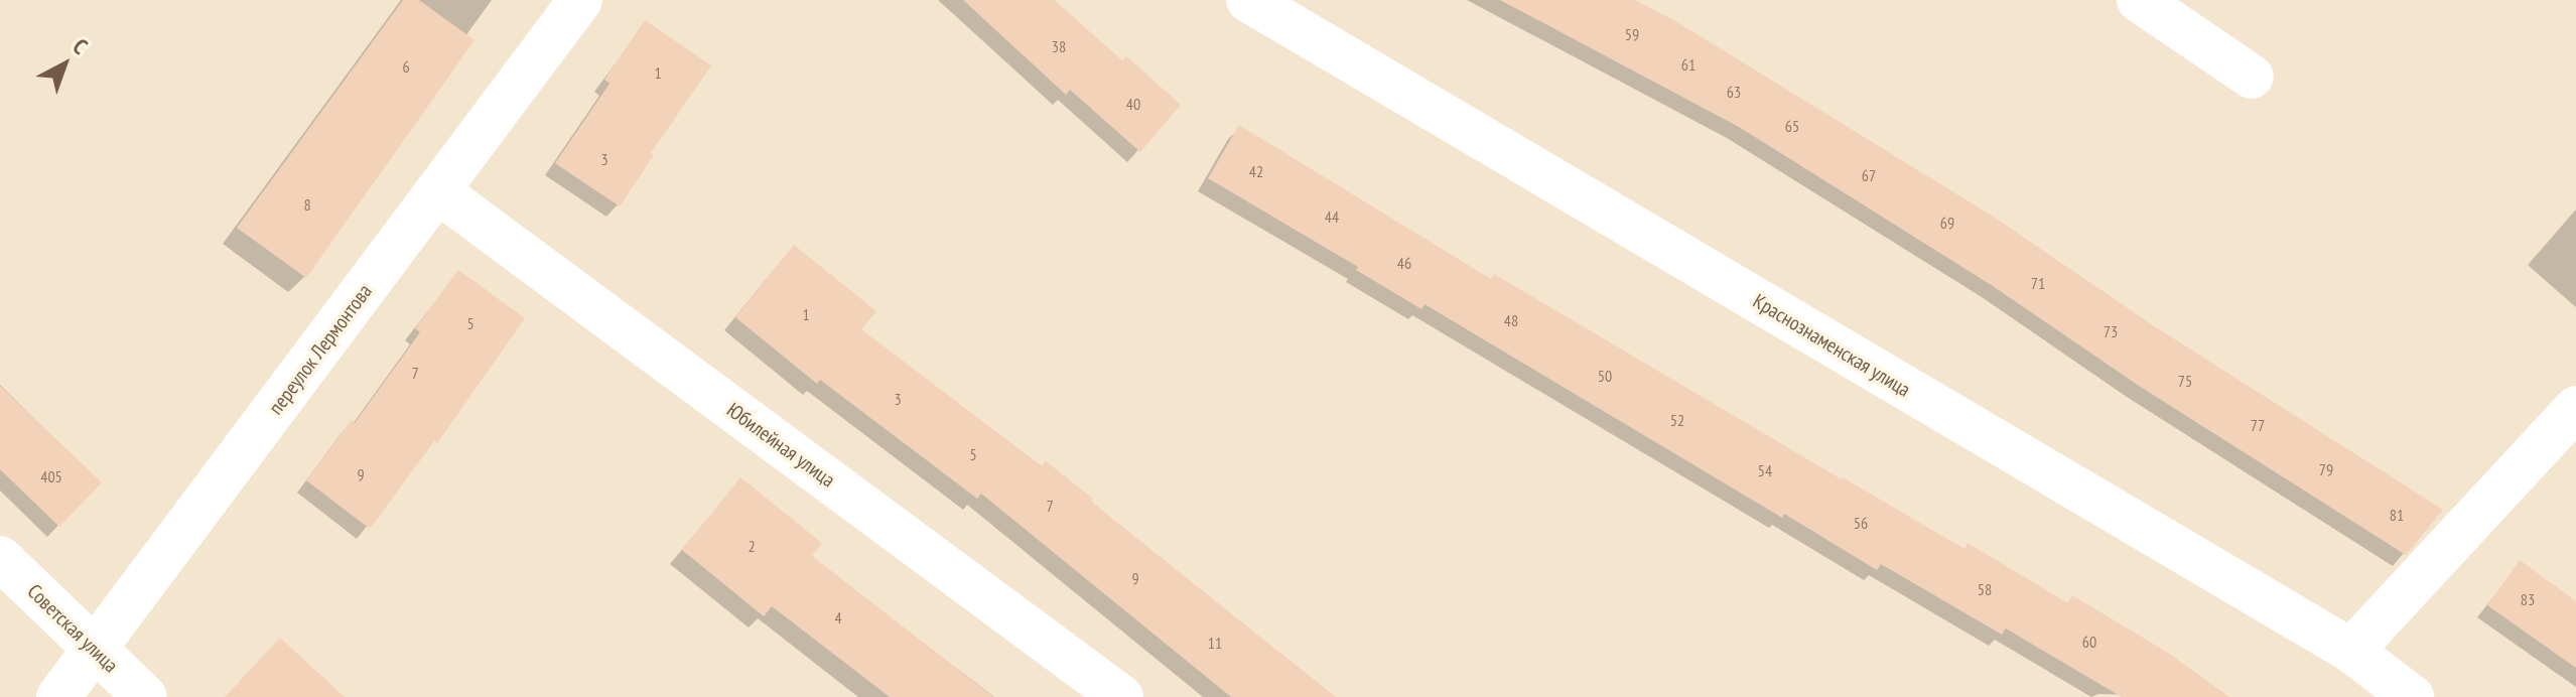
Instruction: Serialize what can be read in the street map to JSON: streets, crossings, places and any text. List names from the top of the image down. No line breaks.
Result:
{"streets":{"street":["Краснознаменская улица","переулок Лермонтова","Юбилейная улица","Советская улица"]},"crossings":[["переулок Лермонтова","Юбилейная улица"],["переулок Лермонтова","Советская улица"]],"house_numbers":["59","38","61","6","1","63","40","65","3","42","67","8","44","69","46","71","1","48","5","73","7","50","75","3","52","77","5","79","54","9","405","7","81","56","2","9","58","83","4","60","11"],"north":"top right"}
